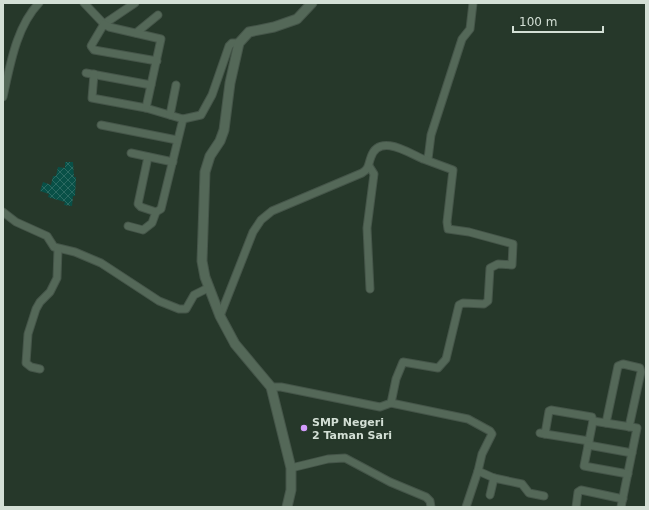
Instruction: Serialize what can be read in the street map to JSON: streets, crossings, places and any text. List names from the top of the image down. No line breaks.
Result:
{"places":["SMP Negeri 2 Taman Sari"],"scale_bar":"100 m"}
